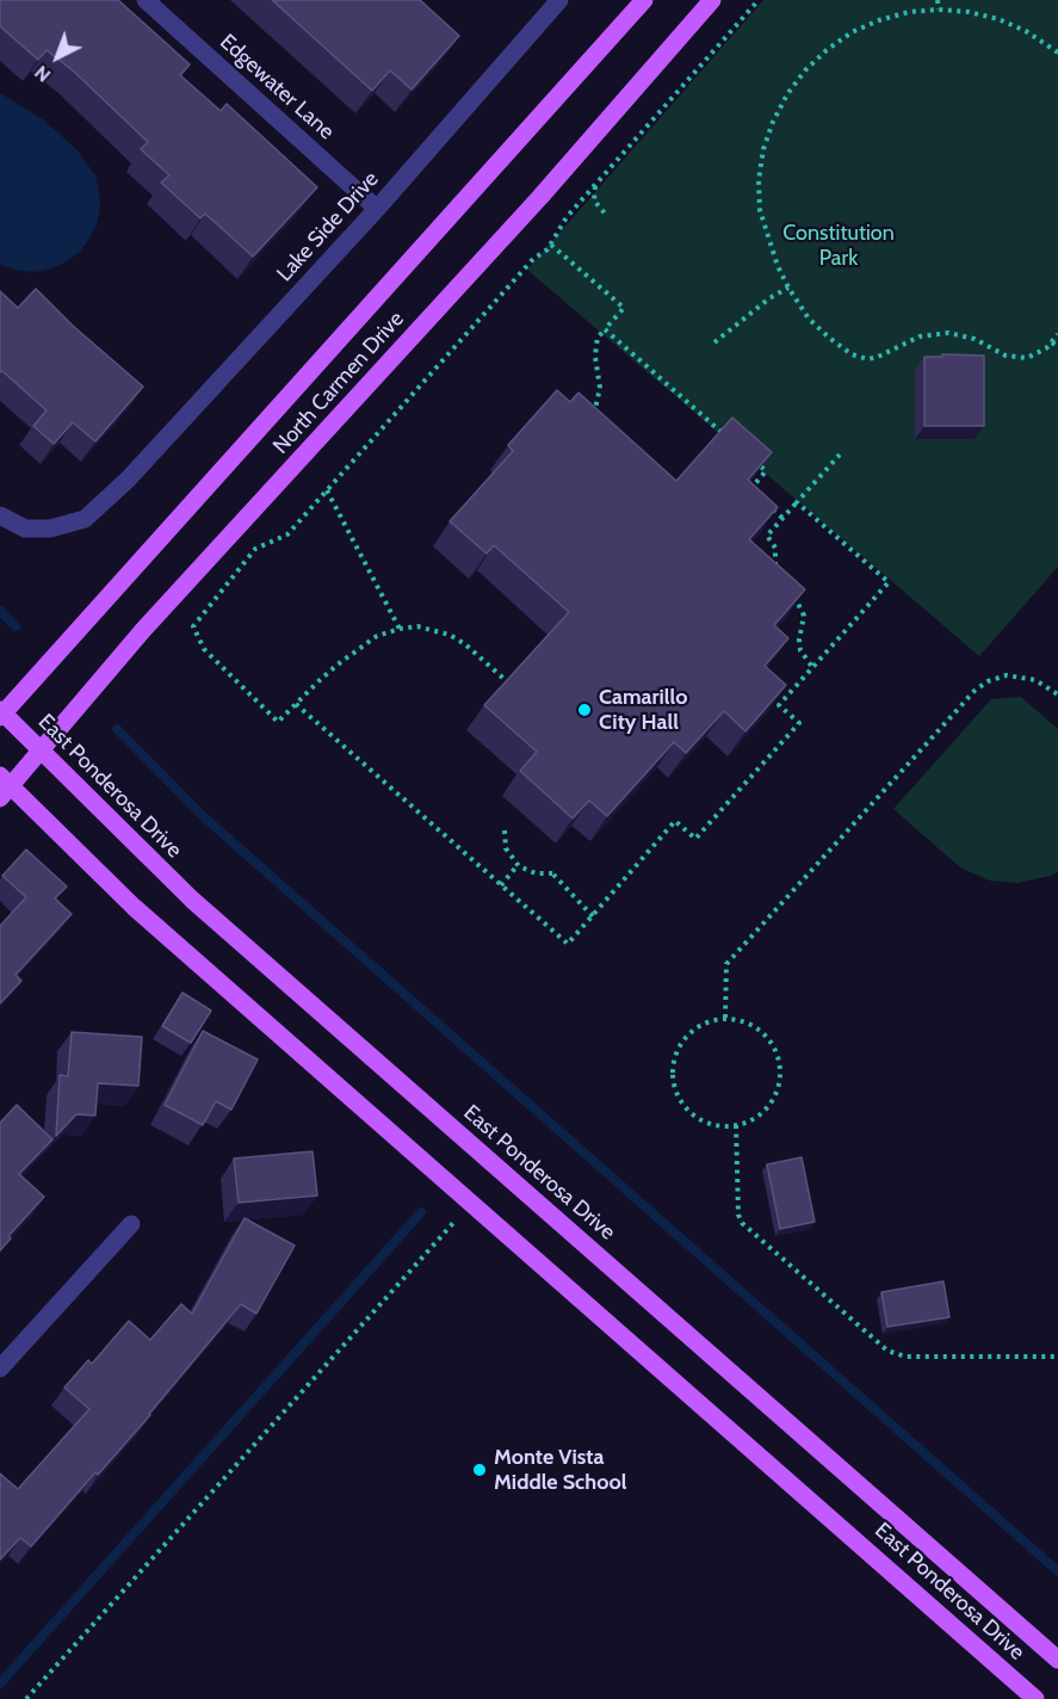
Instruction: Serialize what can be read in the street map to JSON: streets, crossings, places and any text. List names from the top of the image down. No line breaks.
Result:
{"streets":{"main road":["North Carmen Drive","East Ponderosa Drive"],"street":["Edgewater Lane","Lake Side Drive"]},"crossings":[["Edgewater Lane","Lake Side Drive"],["North Carmen Drive","East Ponderosa Drive"]],"parks":["Constitution Park"],"places":["Camarillo City Hall","Monte Vista Middle School"],"north":"bottom left"}
